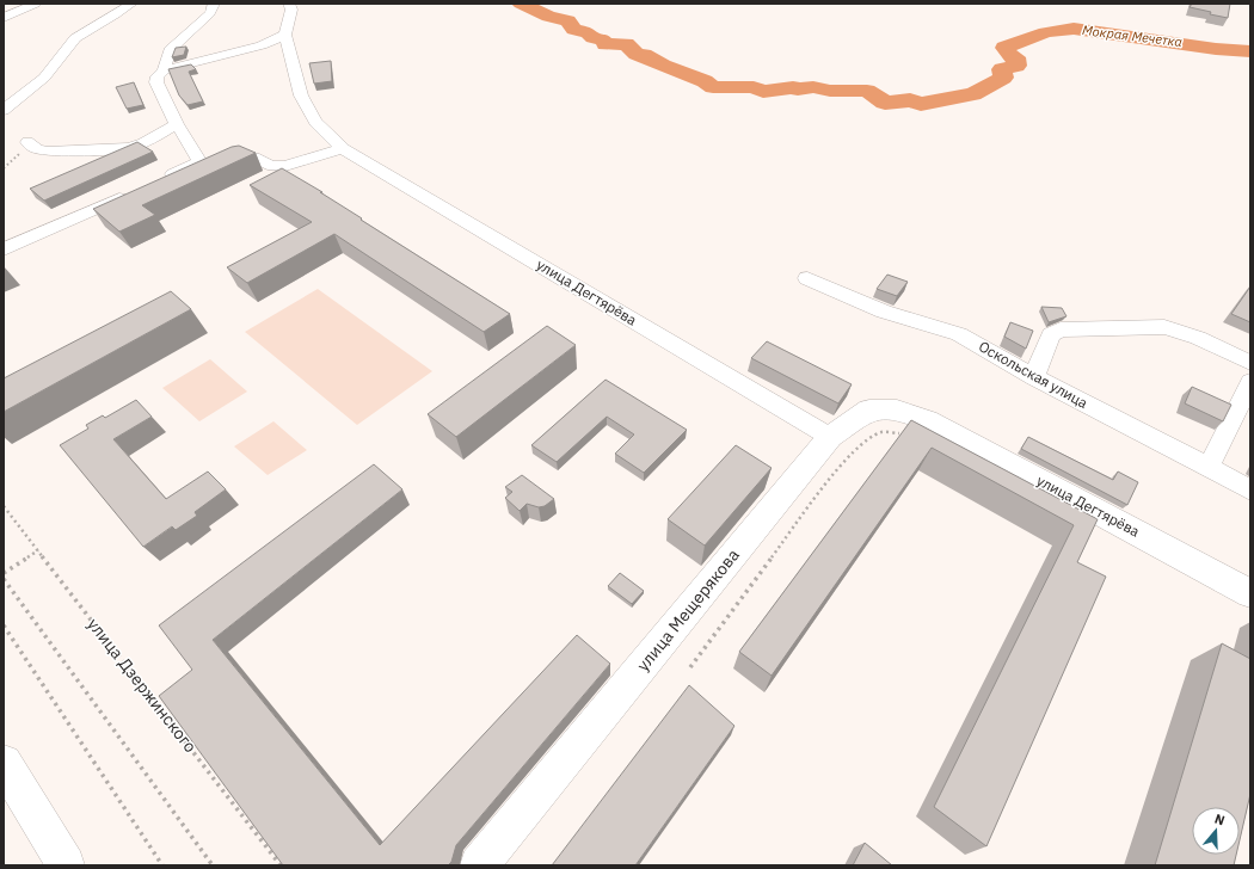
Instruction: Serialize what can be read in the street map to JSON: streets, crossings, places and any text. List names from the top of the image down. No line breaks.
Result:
{"streets":{"street":["улица Дегтярёва","Оскольская улица","улица Мещерякова"],"path":["улица Дзержинского"]},"crossings":[["улица Дегтярёва","улица Мещерякова"]],"water":["Мокрая Мечетка"],"north":"top"}
